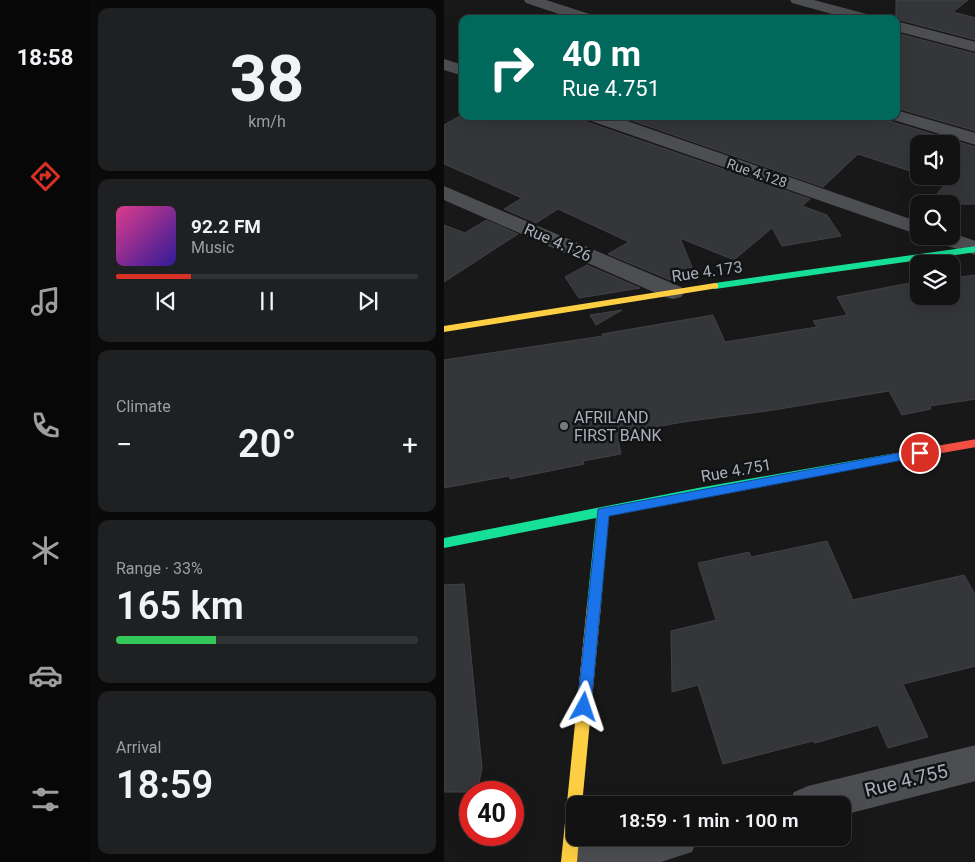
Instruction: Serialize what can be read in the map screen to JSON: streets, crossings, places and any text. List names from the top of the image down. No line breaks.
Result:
{"streets":{"street":["Rue 4.128","Rue 4.126","Rue 4.173","Rue 4.751","Rue 4.755"]},"crossings":[["Rue 4.126","Rue 4.173"]],"places":["AFRILAND FIRST BANK"],"page":{"tabs":"18:58","tile":[["38","km/h"],"Climate",["Range · 33%","165 km"],["Arrival","18:59"]],"turn":["40 m","Rue 4.751"],"song":["92.2 FM","Music"],"heat":["−","20°","+"],"limit":"40","trip":"18:59 · 1 min · 100 m"}}
